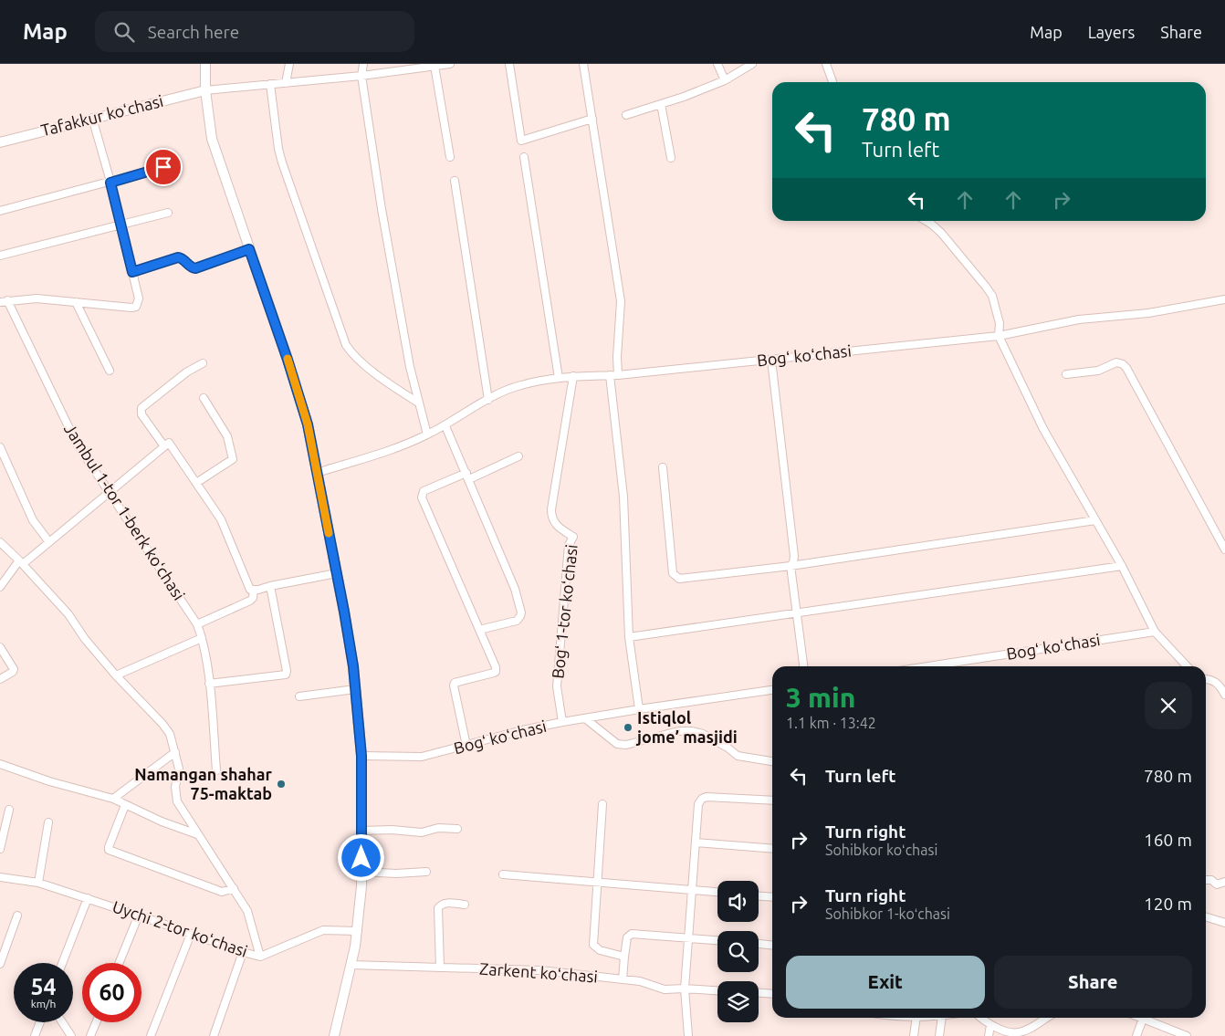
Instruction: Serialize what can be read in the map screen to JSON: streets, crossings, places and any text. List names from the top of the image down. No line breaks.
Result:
{"streets":{"main road":["Tafakkur koʻchasi"],"street":["Bogʻ koʻchasi","Jambul 1-tor 1-berk koʻchasi","Bogʻ 1-tor koʻchasi","Uychi 2-tor koʻchasi","Zarkent koʻchasi"]},"crossings":[["Bogʻ koʻchasi","Bogʻ 1-tor koʻchasi"]],"places":["Istiqlol jome’ masjidi","Namangan shahar 75-maktab"],"page":{"header":"Map","search":"Search here","nav":["Map","Layers","Share"],"turn":["780 m","Turn left"],"heading":["3 min","1.1 km · 13:42"],"list":[{"name":"Turn left","value":"780 m"},{"name":"Turn right","note":"Sohibkor koʻchasi","value":"160 m"},{"name":"Turn right","note":"Sohibkor 1-koʻchasi","value":"120 m"}],"buttons":["Exit","Share"],"speed":"54 km/h","limit":"60"}}
